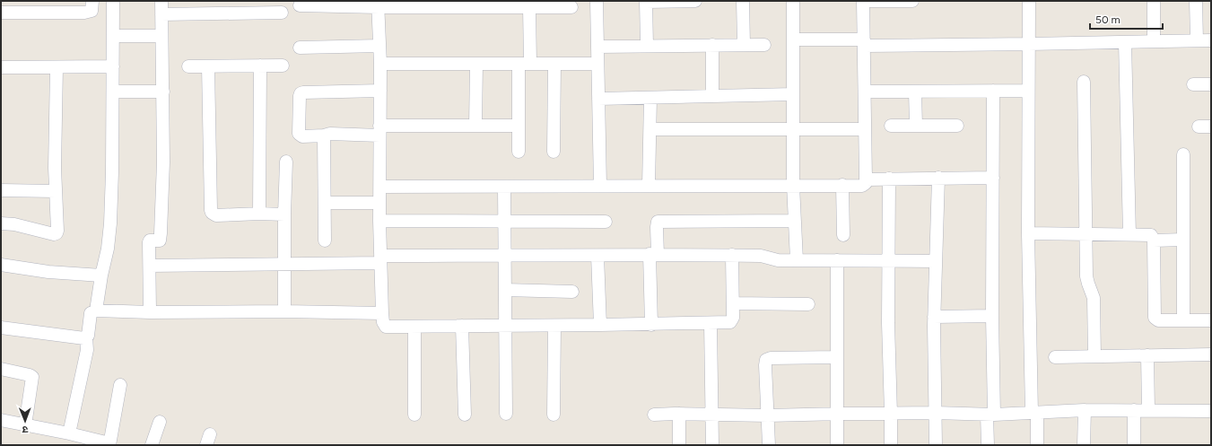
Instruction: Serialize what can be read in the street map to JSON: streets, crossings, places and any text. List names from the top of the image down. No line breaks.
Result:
{"scale_bar":"50 m","north":"bottom"}
